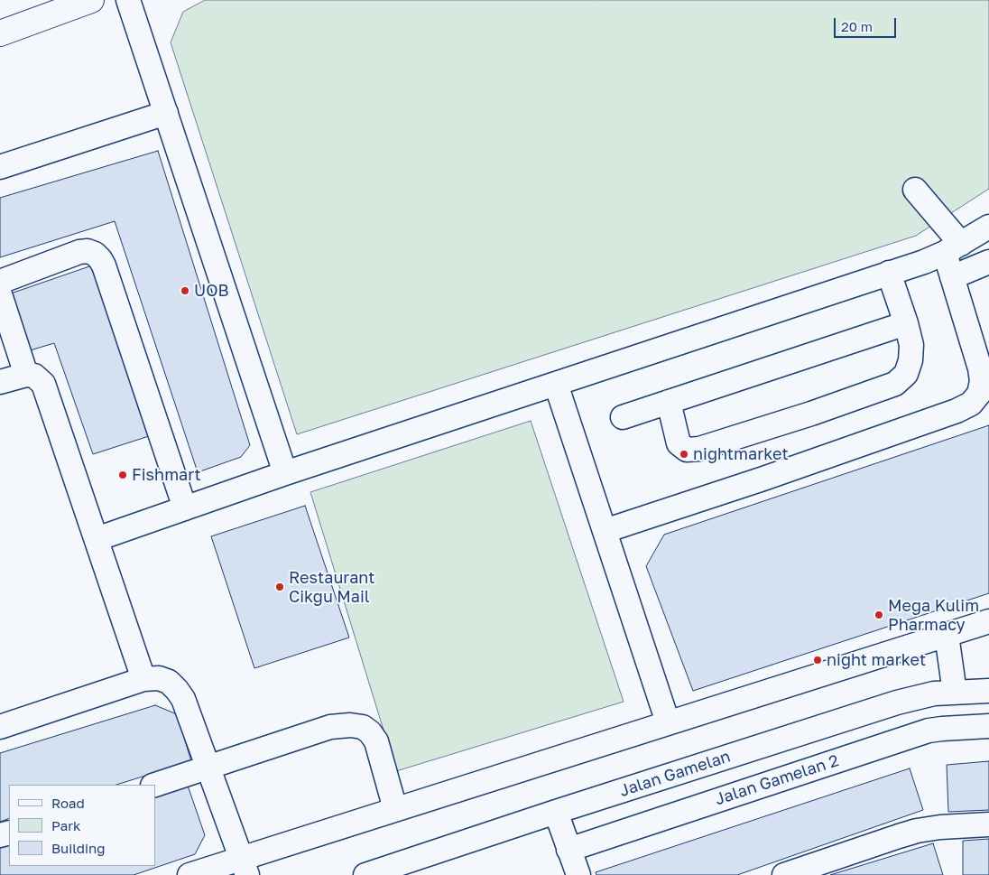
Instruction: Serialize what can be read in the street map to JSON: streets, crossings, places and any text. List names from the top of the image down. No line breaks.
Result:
{"streets":{"street":["Jalan Gamelan","Jalan Gamelan 2"]},"places":["UOB","nightmarket","Fishmart","Restaurant Cikgu Mail","Mega Kulim Pharmacy","night market"],"legend":["Road","Park","Building"],"scale_bar":"20 m"}
